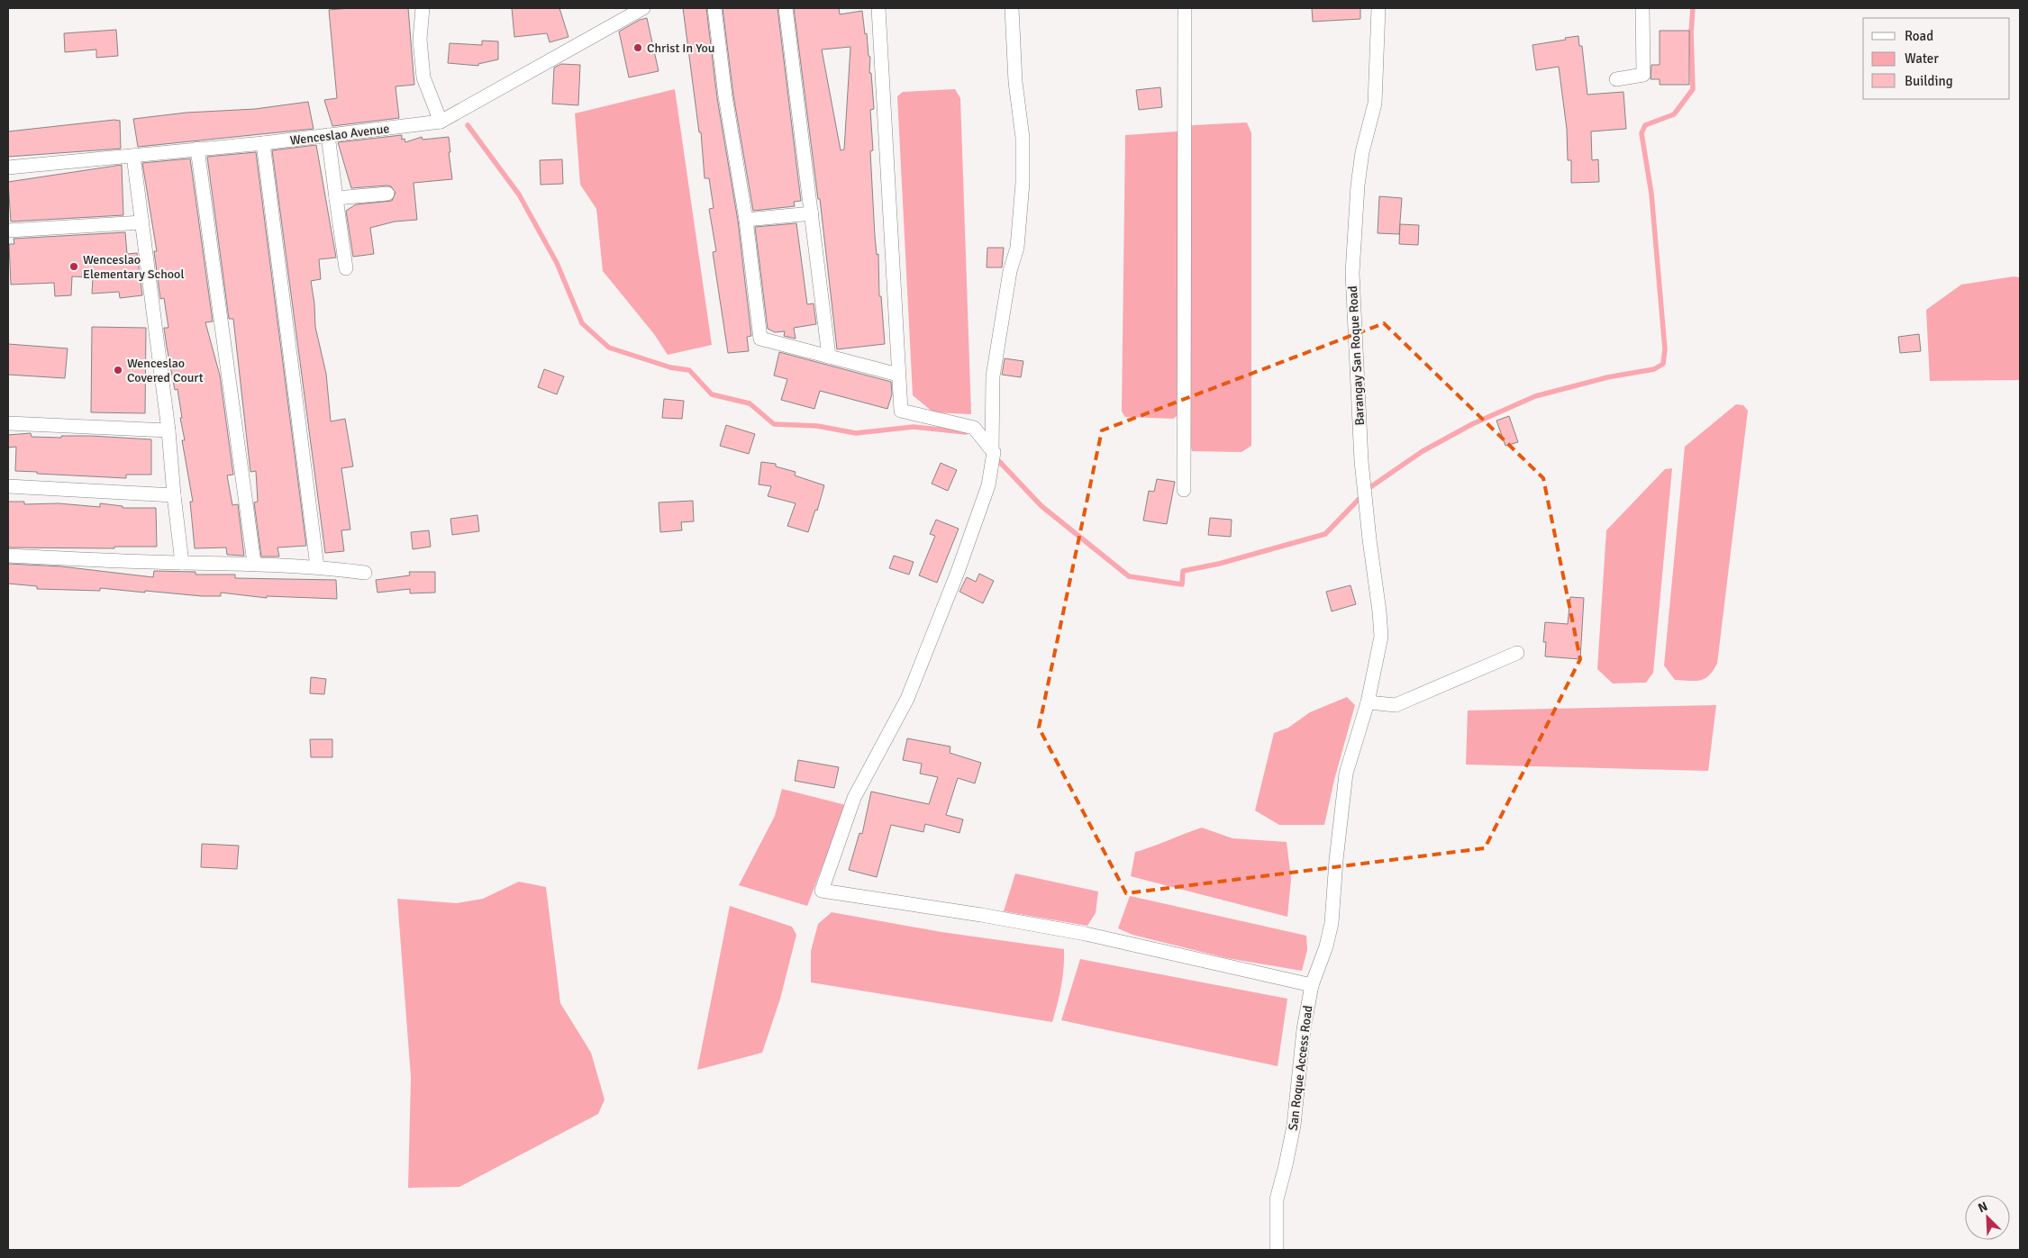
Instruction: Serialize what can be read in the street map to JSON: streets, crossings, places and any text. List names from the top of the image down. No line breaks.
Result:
{"streets":{"street":["Wenceslao Avenue","Barangay San Roque Road","San Roque Access Road"]},"crossings":[["Barangay San Roque Road","San Roque Access Road"]],"places":["Christ In You","Wenceslao Elementary School","Wenceslao Covered Court"],"legend":["Road","Water","Building"],"north":"top left"}
